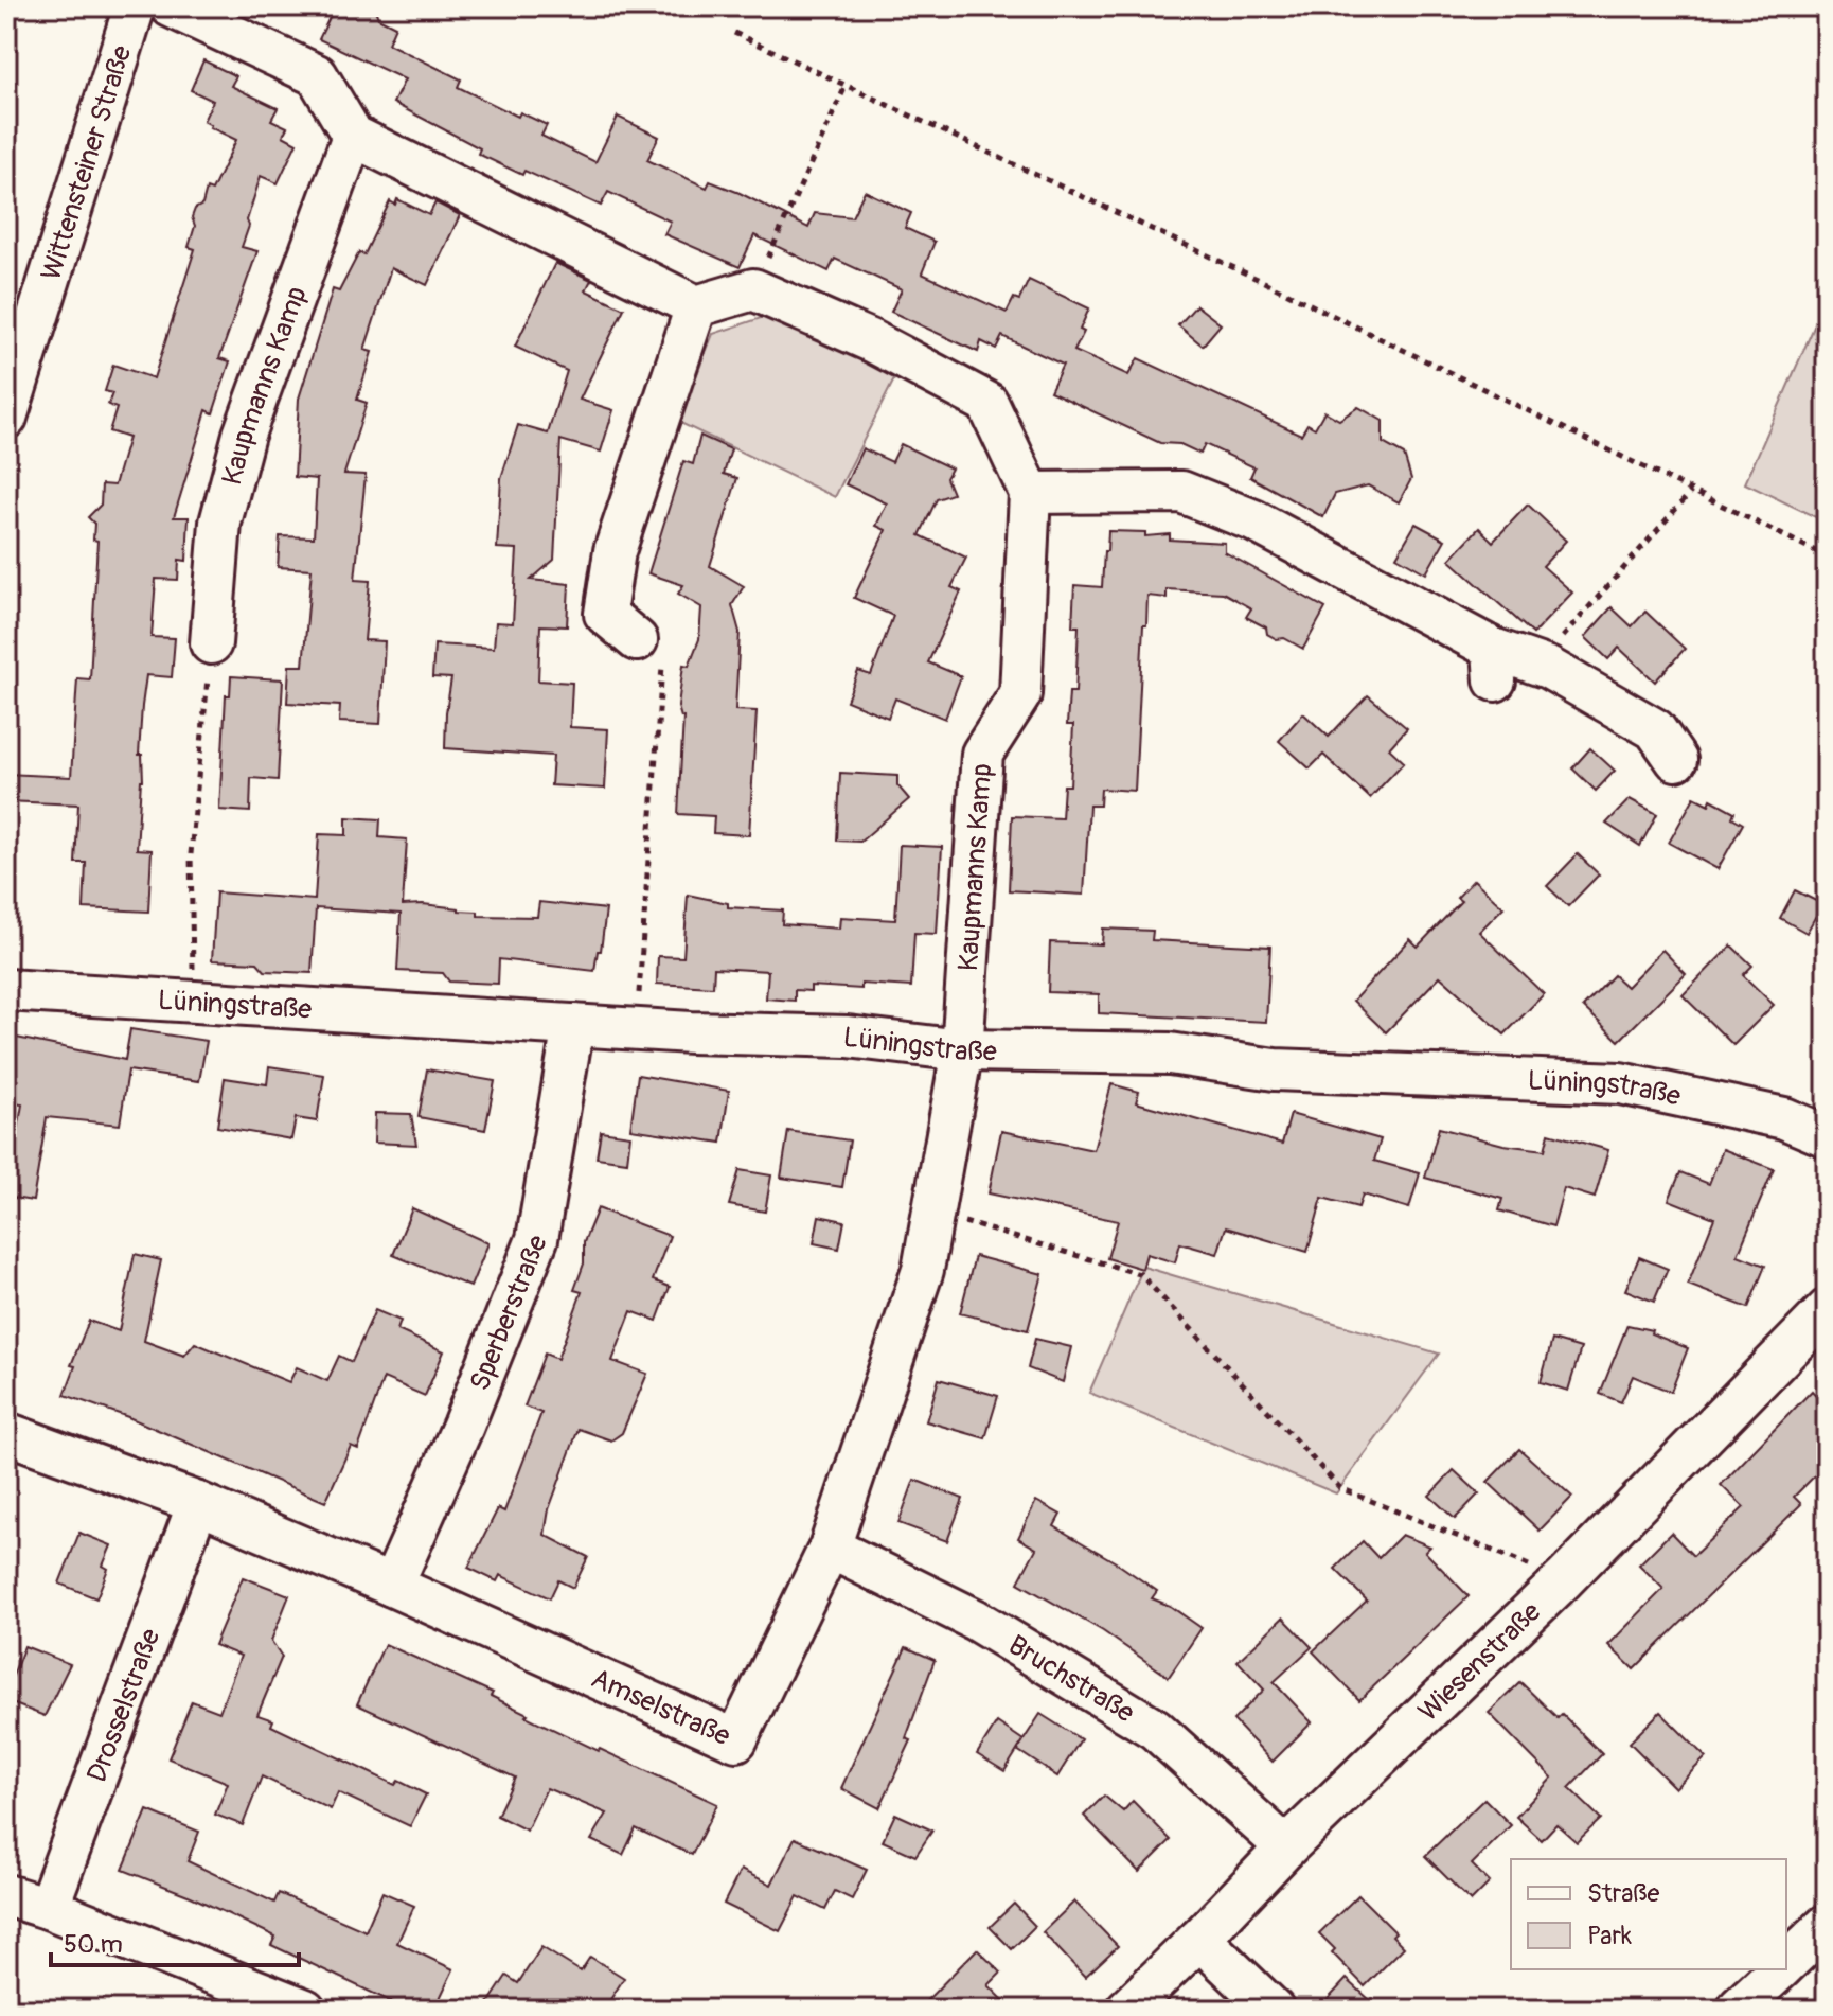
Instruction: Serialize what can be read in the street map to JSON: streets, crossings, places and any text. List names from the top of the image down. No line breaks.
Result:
{"streets":{"street":["Wittensteiner Straße","Kaupmanns Kamp","Lüningstraße","Sperberstraße","Wiesenstraße","Bruchstraße","Amselstraße","Drosselstraße"]},"crossings":[["Kaupmanns Kamp","Lüningstraße"],["Kaupmanns Kamp","Amselstraße"],["Lüningstraße","Sperberstraße"],["Lüningstraße","Amselstraße"],["Sperberstraße","Amselstraße"],["Wiesenstraße","Bruchstraße"],["Bruchstraße","Amselstraße"],["Amselstraße","Drosselstraße"]],"legend":["Straße","Park"],"scale_bar":"50 m"}
